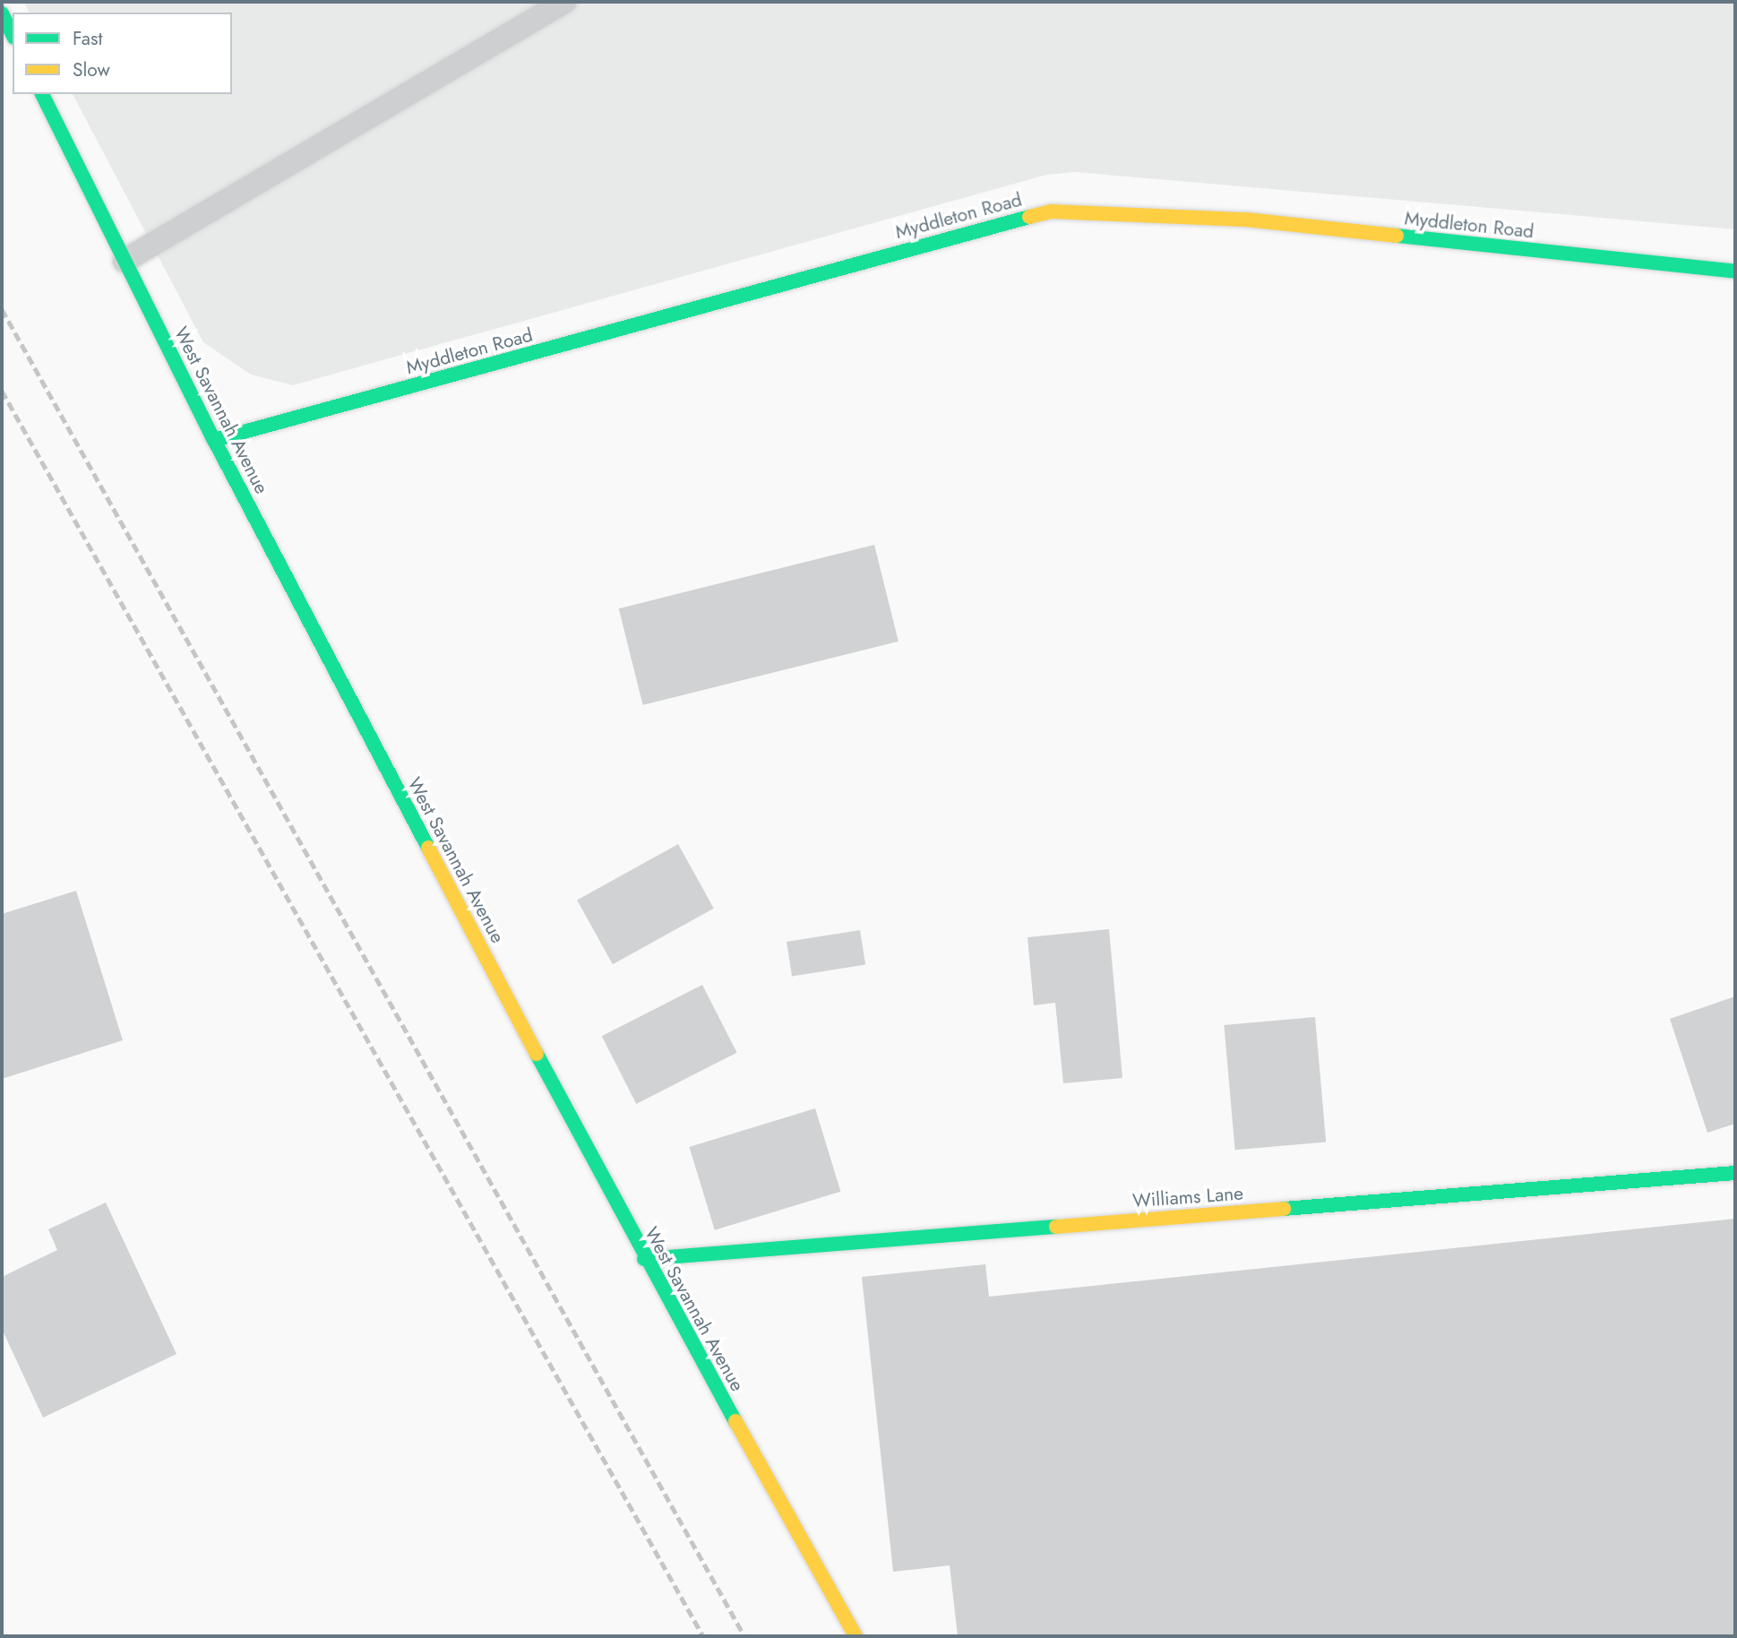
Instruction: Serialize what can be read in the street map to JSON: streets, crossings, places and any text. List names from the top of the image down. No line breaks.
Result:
{"streets":{"street":["Myddleton Road","West Savannah Avenue","Williams Lane"]},"crossings":[["Myddleton Road","West Savannah Avenue"],["West Savannah Avenue","Williams Lane"]],"legend":["Fast","Slow"]}
